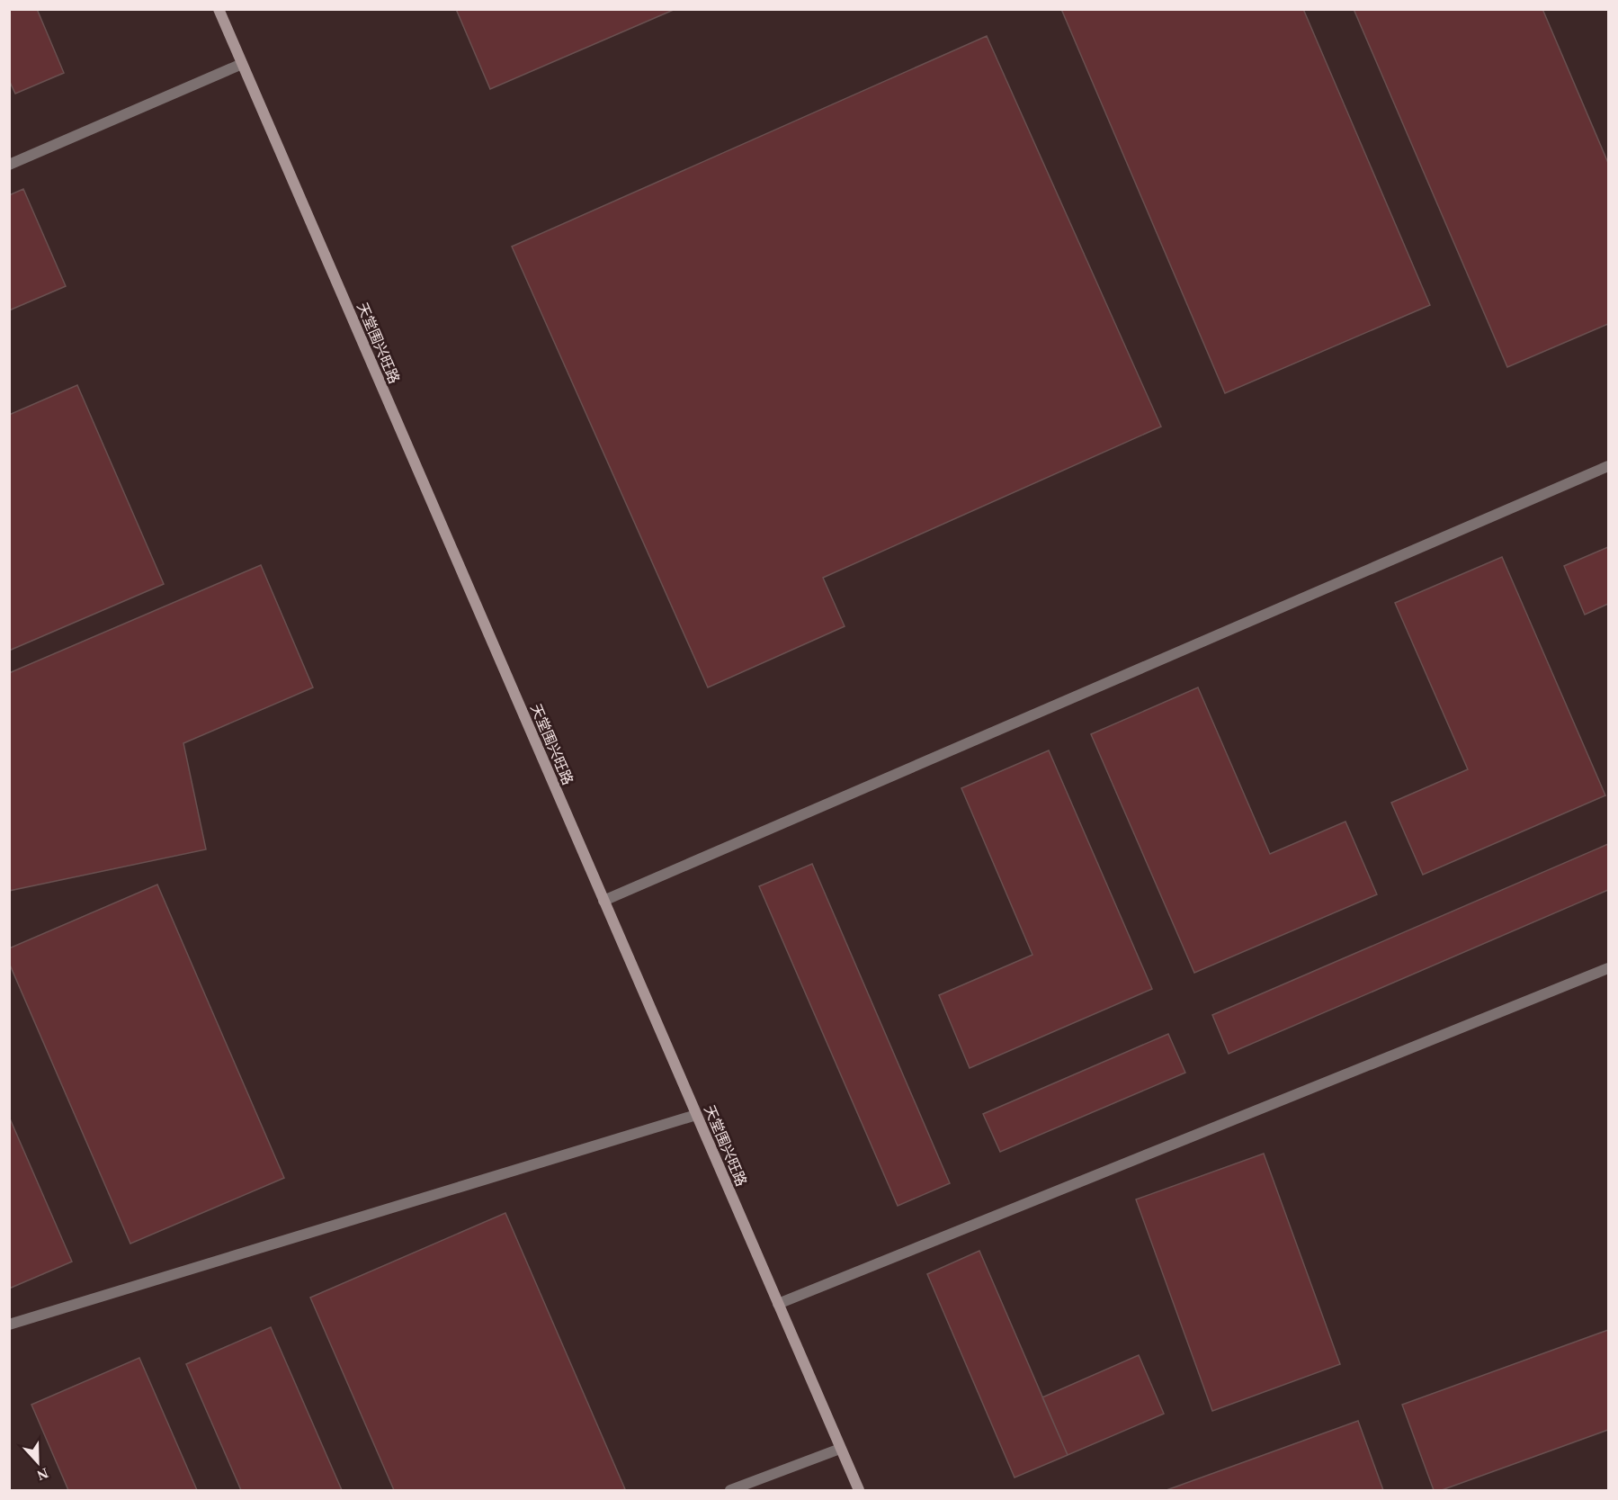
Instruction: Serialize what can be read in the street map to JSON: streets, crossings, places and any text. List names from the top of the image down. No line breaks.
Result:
{"streets":{"street":["天堂围兴旺路"]},"north":"bottom"}
